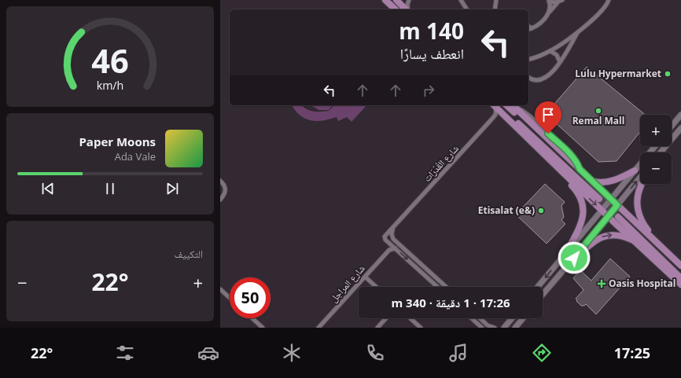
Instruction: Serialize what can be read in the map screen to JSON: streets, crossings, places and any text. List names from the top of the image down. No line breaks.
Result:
{"streets":{"street":["شارع القُدْرَات","شارع المراجل"]},"places":{"other":["Lulu Hypermarket","Remal Mall","Etisalat (e&)"],"health":["Oasis Hospital"]},"page":{"turn":["140 m","انعطف يسارًا"],"map_buttons":["+","−"],"song":["Paper Moons","Ada Vale"],"tile":"التكييف","heat":["−","22°","+"],"limit":"50","trip":"17:26 · 1 دقيقة · 340 m","tabs":["17:25","22°"],"gauge":["46","km/h"]}}
